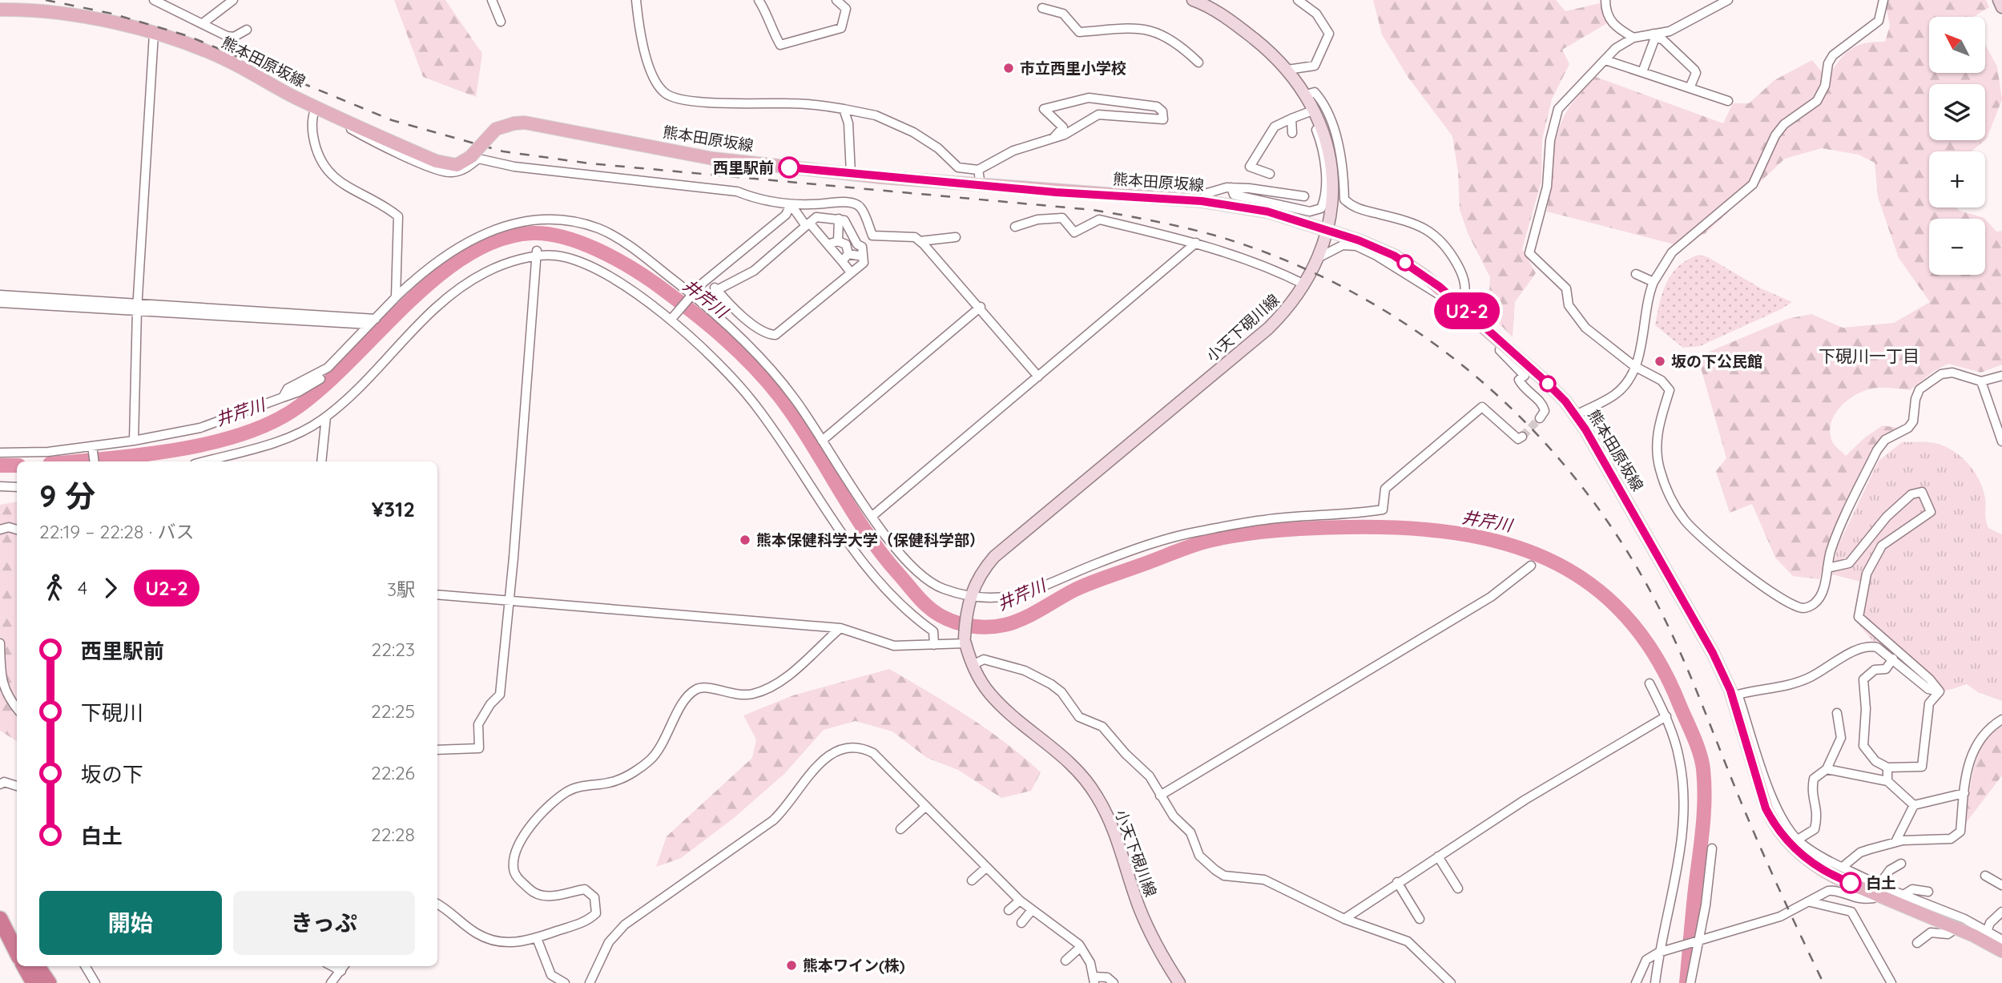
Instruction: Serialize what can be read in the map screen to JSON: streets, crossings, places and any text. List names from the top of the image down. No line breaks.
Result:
{"streets":{"main road":["熊本田原坂線","小天下硯川線"]},"crossings":[["熊本田原坂線","小天下硯川線"]],"districts":["下硯川一丁目"],"water":["井芹川"],"places":["市立西里小学校","西里駅前","坂の下公民館","熊本保健科学大学（保健科学部）","白土","熊本ワイン(株)"],"lines":["bus line U2-2"],"north":"top left","page":{"on_map":"U2-2","map_buttons":["+","−"],"heading":["9 分","22:19 – 22:28 · バス","¥312"],"legs":["4","U2-2","3駅"],"list":[{"name":"西里駅前","value":"22:23"},{"name":"下硯川","value":"22:25"},{"name":"坂の下","value":"22:26"},{"name":"白土","value":"22:28"}],"buttons":["開始","きっぷ"]}}
